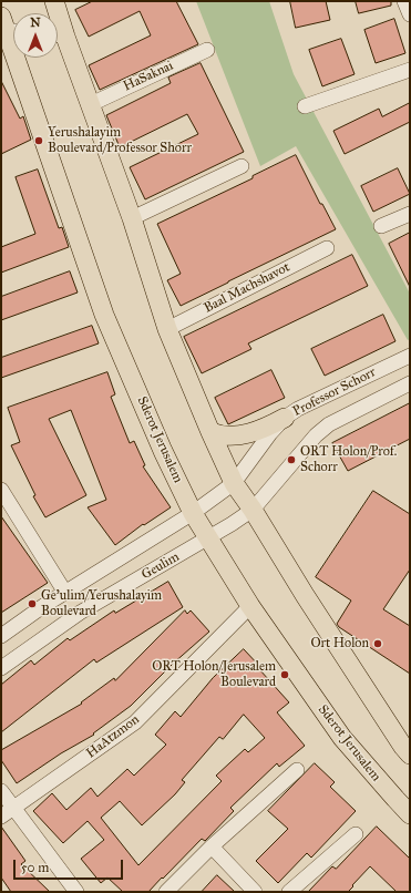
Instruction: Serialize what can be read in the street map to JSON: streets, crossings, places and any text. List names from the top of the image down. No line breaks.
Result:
{"streets":{"main road":["Sderot Jerusalem"],"street":["HaSaknai","Baal Machshavot","Professor Schorr","Geulim","HaAtzmon"]},"crossings":[["Professor Schorr","Sderot Jerusalem"],["Professor Schorr","Geulim"],["Sderot Jerusalem","Geulim"],["Sderot Jerusalem","HaAtzmon"]],"places":["Yerushalayim Boulevard/Professor Shorr","ORT Holon/Prof. Schorr","Ge'ulim/Yerushalayim Boulevard","Ort Holon","ORT Holon/Jerusalem Boulevard"],"scale_bar":"50 m","north":"top"}
